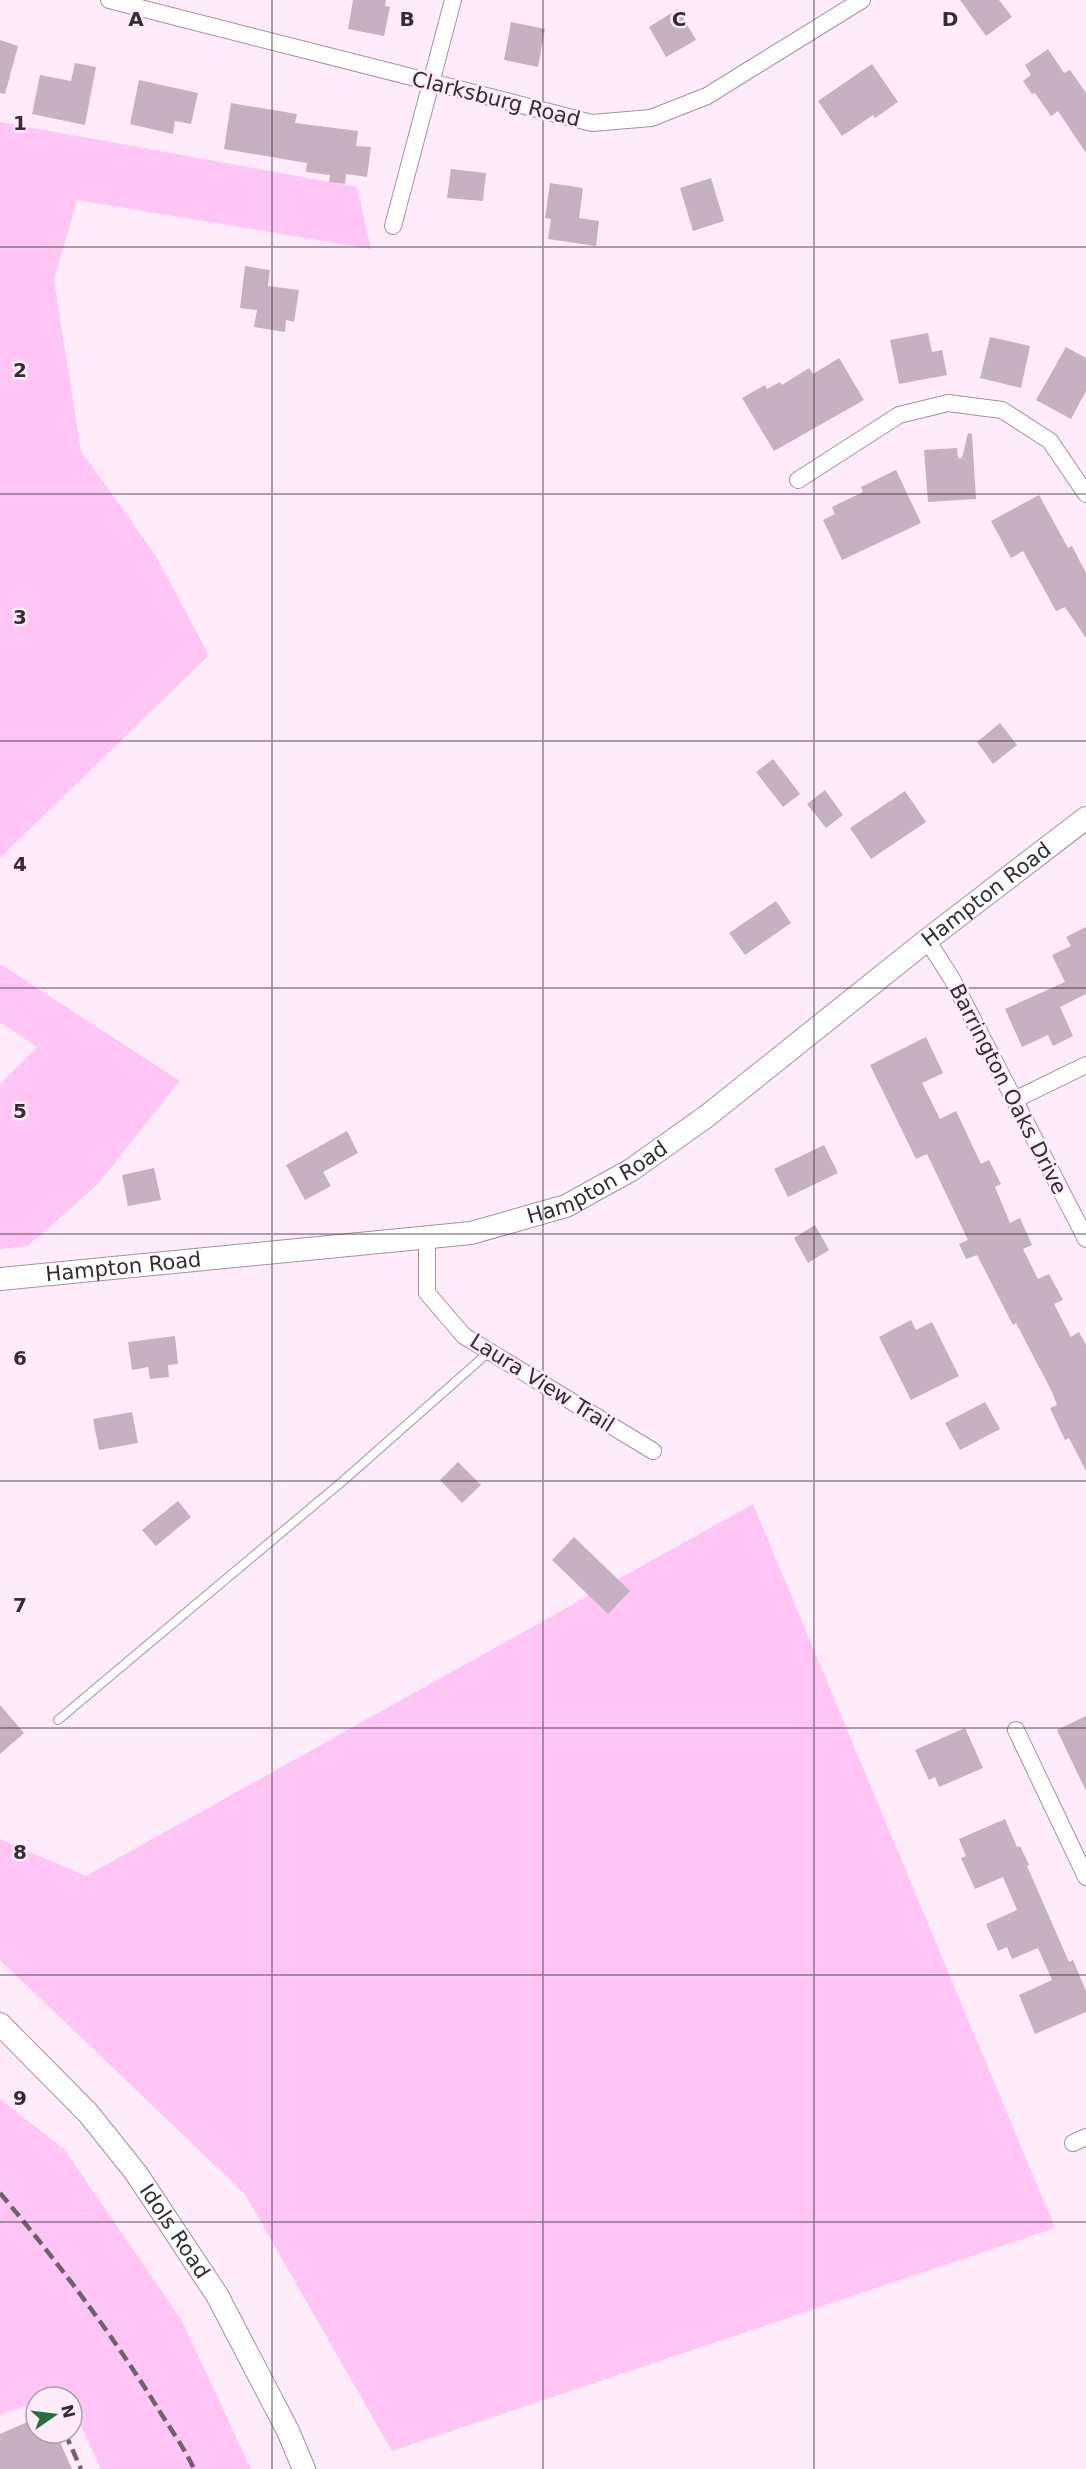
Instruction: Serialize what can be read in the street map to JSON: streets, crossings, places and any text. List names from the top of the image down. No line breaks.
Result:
{"streets":{"main road":["Hampton Road","Idols Road"],"street":["Clarksburg Road","Barrington Oaks Drive","Laura View Trail"]},"crossings":[["Hampton Road","Barrington Oaks Drive"],["Hampton Road","Laura View Trail"]],"north":"right","grid":{"columns":["A","B","C","D"],"rows":["1","2","3","4","5","6","7","8","9"]}}
